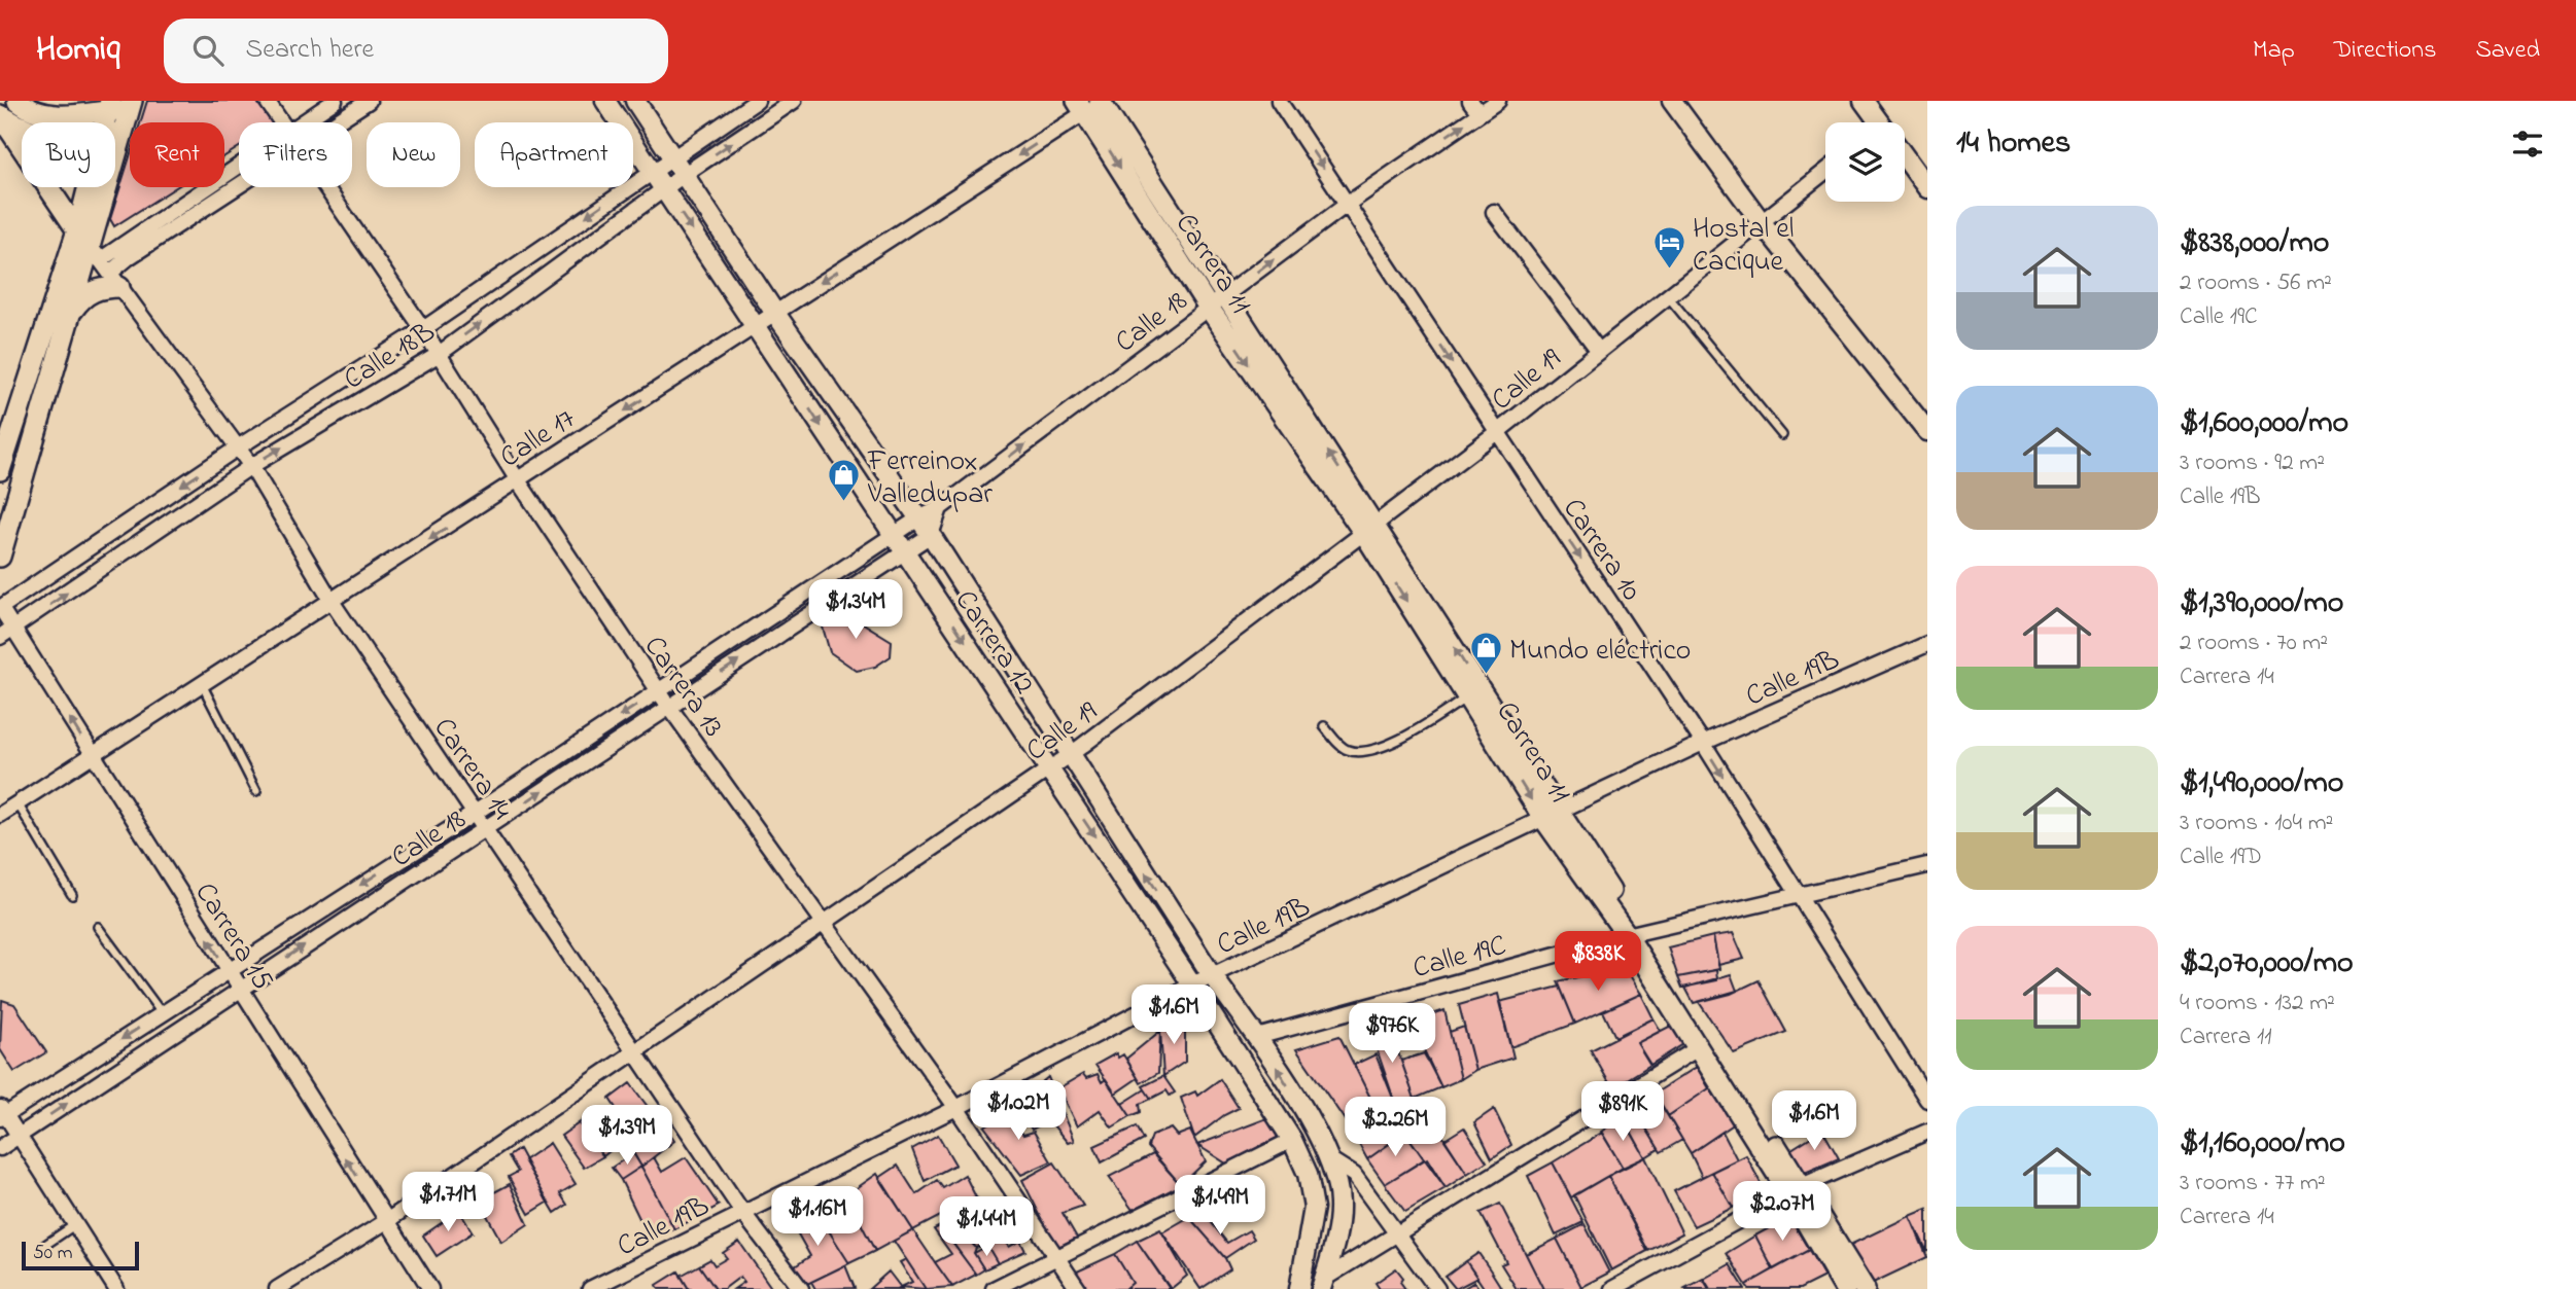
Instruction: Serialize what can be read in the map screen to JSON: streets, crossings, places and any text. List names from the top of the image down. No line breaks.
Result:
{"streets":{"main road":["Carrera 11"],"street":["Calle 18","Calle 18B","Calle 19","Calle 17","Carrera 10","Carrera 12","Calle 19B","Carrera 13","Carrera 14","Carrera 15","Calle 19C"]},"crossings":[["Carrera 11","Calle 18"],["Carrera 11","Calle 19"],["Carrera 11","Calle 17"],["Carrera 11","Calle 19B"],["Carrera 11","Calle 19C"],["Calle 18","Carrera 10"],["Calle 18","Carrera 12"],["Calle 18","Carrera 13"],["Calle 18","Carrera 14"],["Calle 18","Carrera 15"],["Calle 18B","Carrera 12"],["Calle 18B","Carrera 13"],["Calle 18B","Carrera 14"],["Calle 18B","Carrera 15"],["Calle 19","Carrera 10"],["Calle 19","Carrera 12"],["Calle 19","Carrera 13"],["Calle 19","Carrera 14"],["Calle 19","Carrera 15"],["Calle 17","Carrera 12"],["Calle 17","Carrera 13"],["Calle 17","Carrera 14"],["Calle 17","Carrera 15"],["Carrera 10","Calle 19B"],["Carrera 10","Calle 19C"],["Carrera 12","Calle 19B"],["Carrera 12","Calle 19C"],["Calle 19B","Carrera 13"],["Calle 19B","Carrera 14"]],"one_way":["Calle 17","Carrera 10","Carrera 15"],"places":{"hotel":["Hostal el Cacique"],"shop":["Ferreinox Valledupar","Mundo eléctrico"]},"scale_bar":"50 m","page":{"header":"Homiq","search":"Search here","nav":["Map","Directions","Saved"],"heading":"14 homes","chip":["Buy","Rent","Filters","New","Apartment"],"list":[{"name":"$838,000/mo","note":"2 rooms · 56 m² · Calle 19C"},{"name":"$1,600,000/mo","note":"3 rooms · 92 m² · Calle 19B"},{"name":"$1,390,000/mo","note":"2 rooms · 70 m² · Carrera 14"},{"name":"$1,490,000/mo","note":"3 rooms · 104 m² · Calle 19D"},{"name":"$2,070,000/mo","note":"4 rooms · 132 m² · Carrera 11"},{"name":"$1,160,000/mo","note":"3 rooms · 77 m² · Carrera 14"}],"price":["$1.34M","$838K","$1.6M","$976K","$1.02M","$891K","$1.6M","$2.26M","$1.39M","$1.71M","$1.49M","$2.07M","$1.16M","$1.44M"],"scale":"50 m"}}
